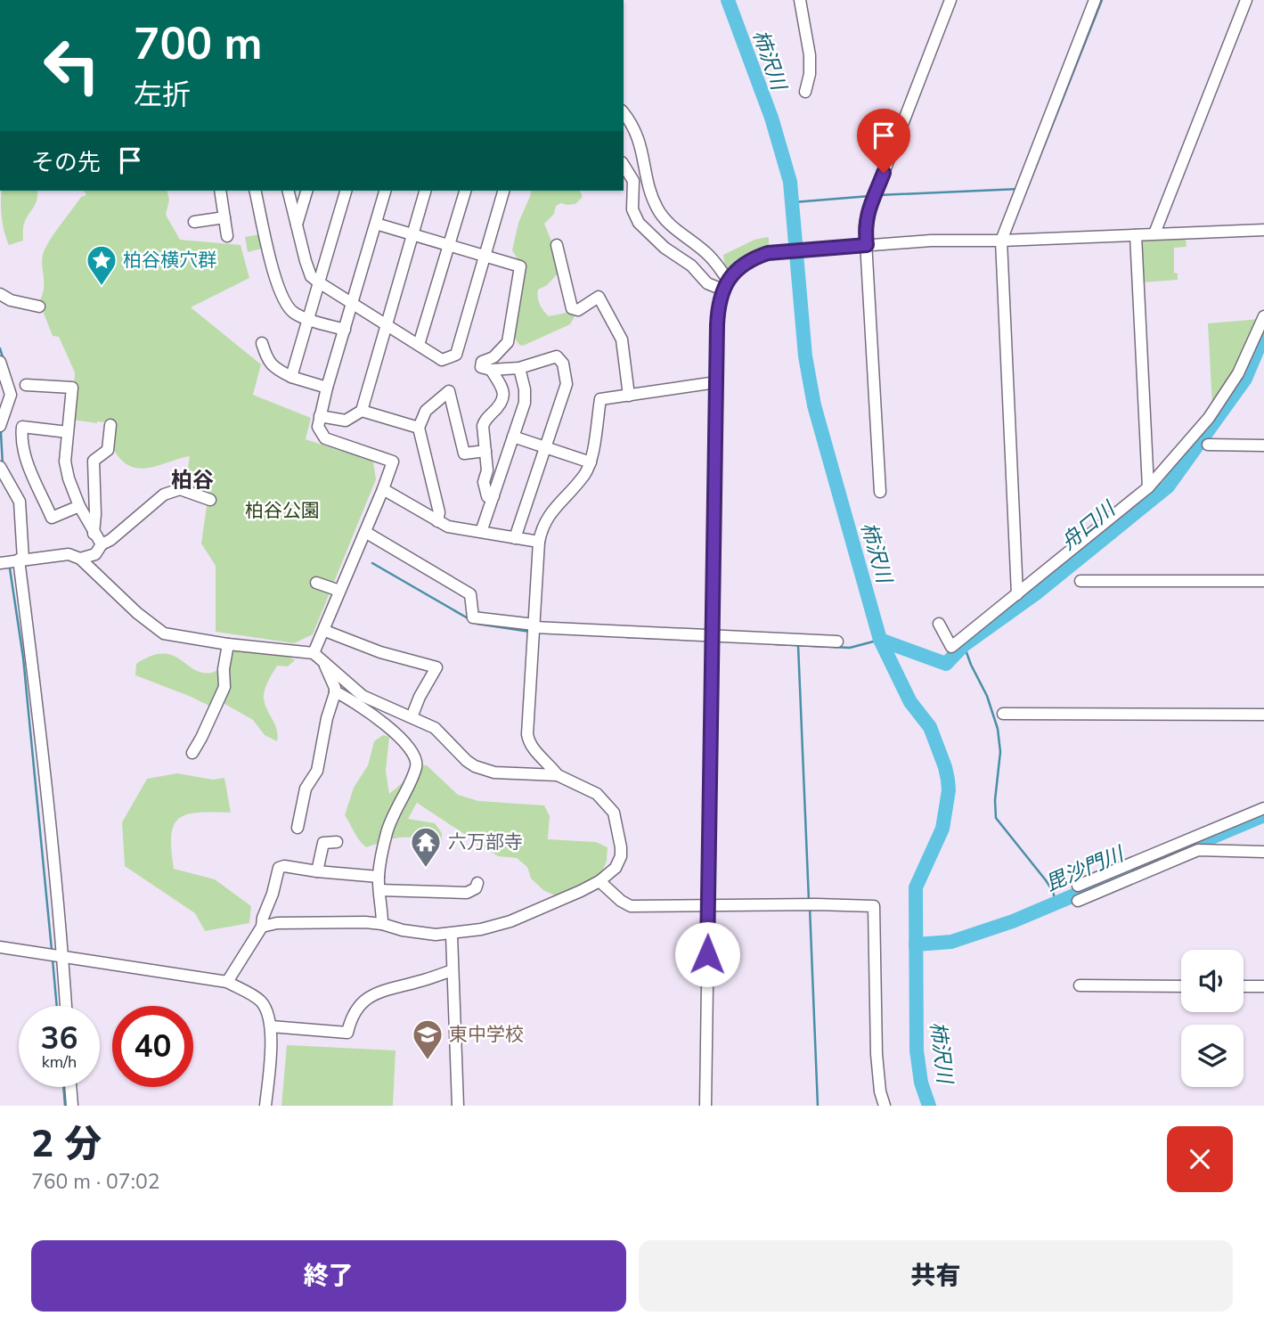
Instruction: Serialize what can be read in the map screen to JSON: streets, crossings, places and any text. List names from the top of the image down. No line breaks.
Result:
{"districts":["柏谷"],"water":["柿沢川","舟口川","毘沙門川"],"parks":["柏谷公園"],"places":{"place":["柏谷横穴群"],"temple":["六万部寺"],"school or university":["東中学校"]},"page":{"turn":["700 m","左折"],"then":"その先","speed":"36 km/h","limit":"40","heading":["2 分","760 m · 07:02"],"buttons":["終了","共有"]}}
